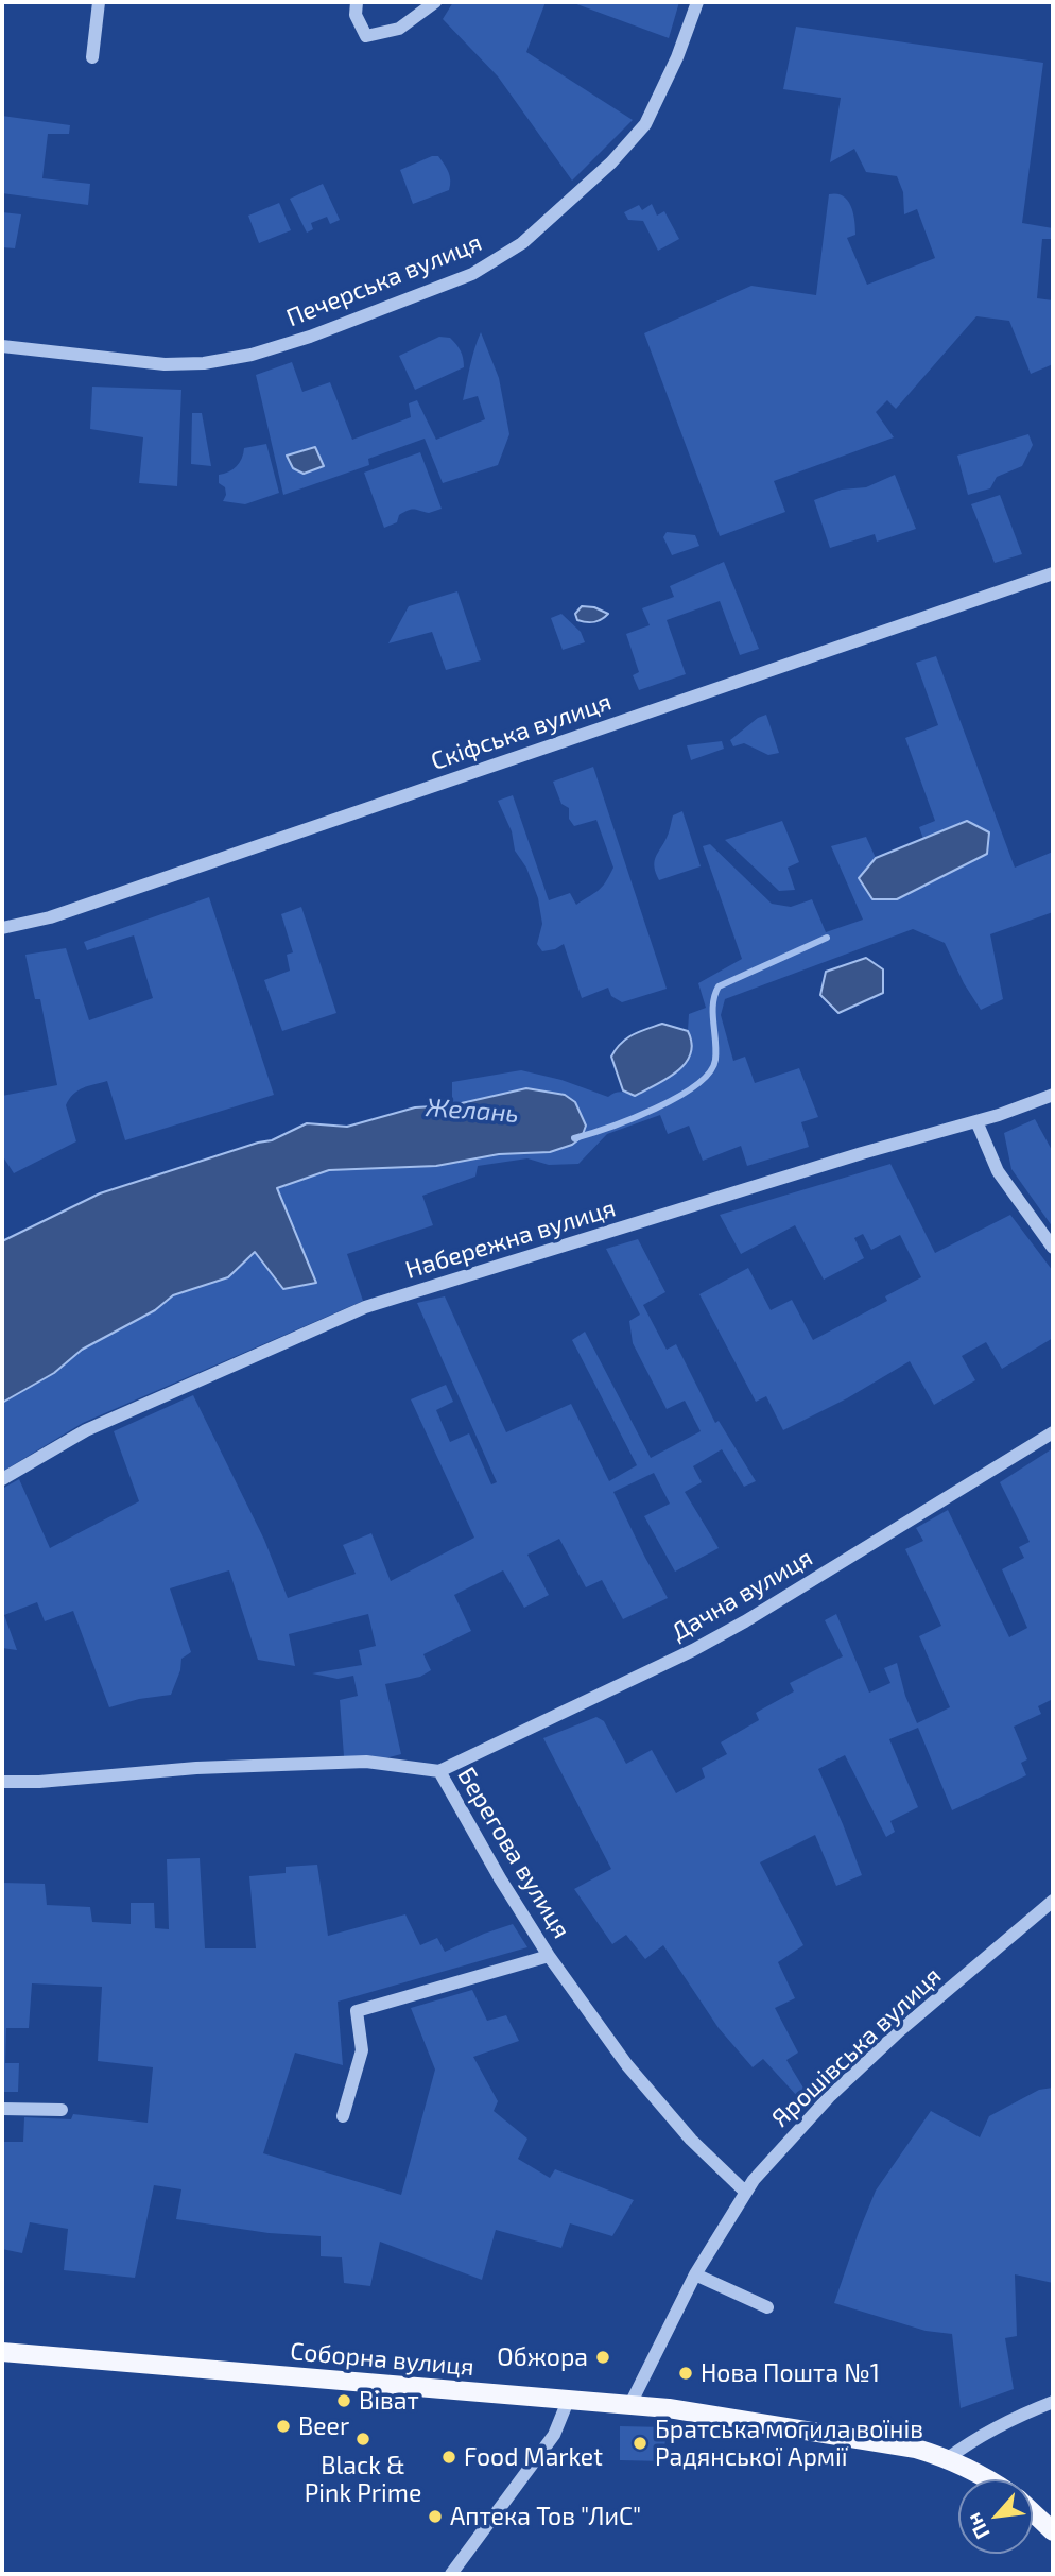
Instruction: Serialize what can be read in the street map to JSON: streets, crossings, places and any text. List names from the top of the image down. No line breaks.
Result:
{"streets":{"main road":["Соборна вулиця"],"street":["Печерська вулиця","Скіфська вулиця","Набережна вулиця","Дачна вулиця","Берегова вулиця","Ярошівська вулиця"]},"crossings":[["Дачна вулиця","Берегова вулиця"],["Берегова вулиця","Ярошівська вулиця"],["Ярошівська вулиця","Соборна вулиця"]],"water":["Желань"],"places":["Обжора","Нова Пошта №1","Віват","Beer","Black & Pink Prime","Братська могила воїнів Радянської Армії","Food Market","Аптека Тов \"ЛиС\""],"north":"bottom left"}
